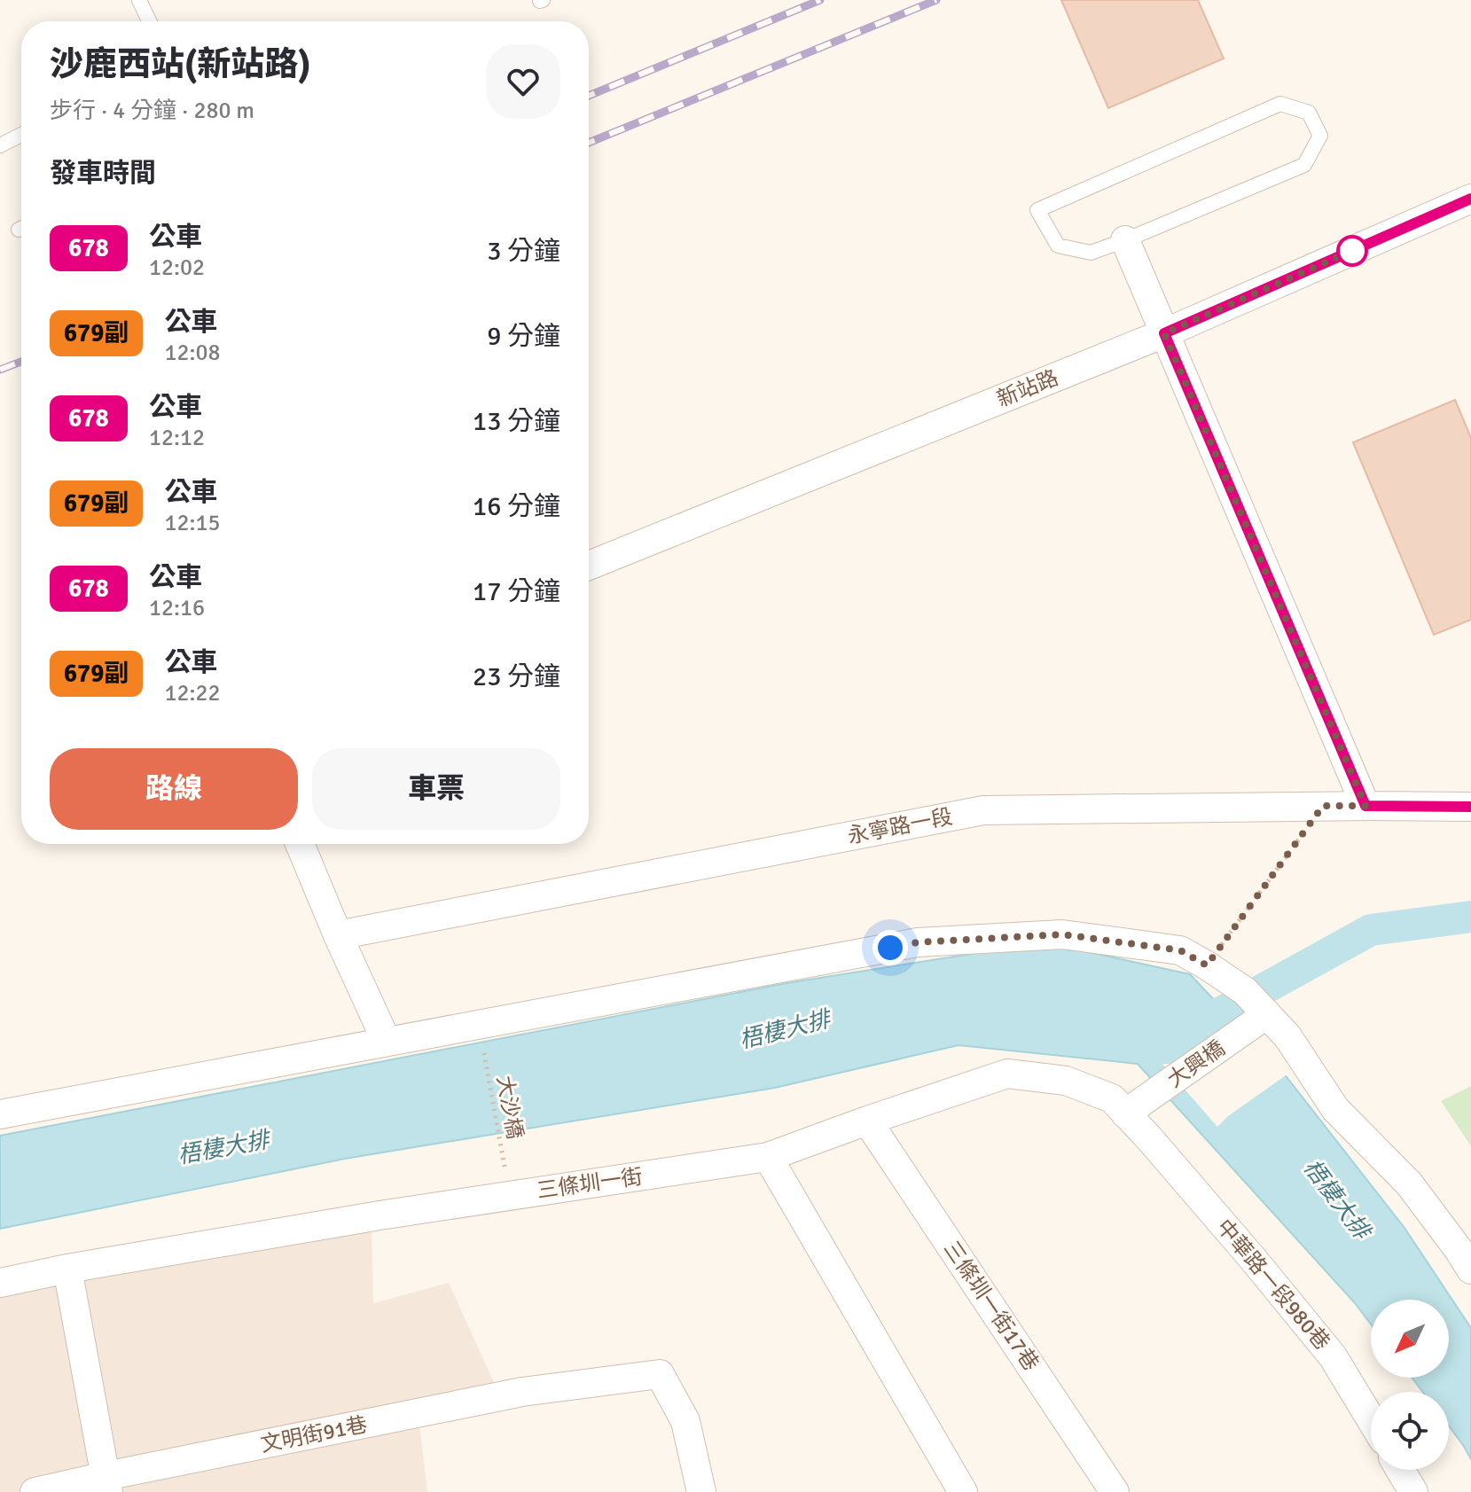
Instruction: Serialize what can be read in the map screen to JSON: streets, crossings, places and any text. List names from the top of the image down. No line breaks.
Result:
{"streets":{"street":["新站路","永寧路一段","大興橋","三條圳一街","中華路一段980巷","三條圳一街17巷","文明街91巷"],"path":["大沙橋"]},"crossings":[["大興橋","三條圳一街"],["大沙橋","三條圳一街"],["三條圳一街","中華路一段980巷"],["三條圳一街","三條圳一街17巷"]],"water":["梧棲大排"],"lines":["bus line 678"],"north":"bottom left","page":{"heading":[["沙鹿西站(新站路)","步行 · 4 分鐘 · 280 m"],"發車時間"],"list":[{"mark":"678","name":"公車","note":"12:02","value":"3 分鐘"},{"mark":"679副","name":"公車","note":"12:08","value":"9 分鐘"},{"mark":"678","name":"公車","note":"12:12","value":"13 分鐘"},{"mark":"679副","name":"公車","note":"12:15","value":"16 分鐘"},{"mark":"678","name":"公車","note":"12:16","value":"17 分鐘"},{"mark":"679副","name":"公車","note":"12:22","value":"23 分鐘"}],"buttons":["路線","車票"]}}
